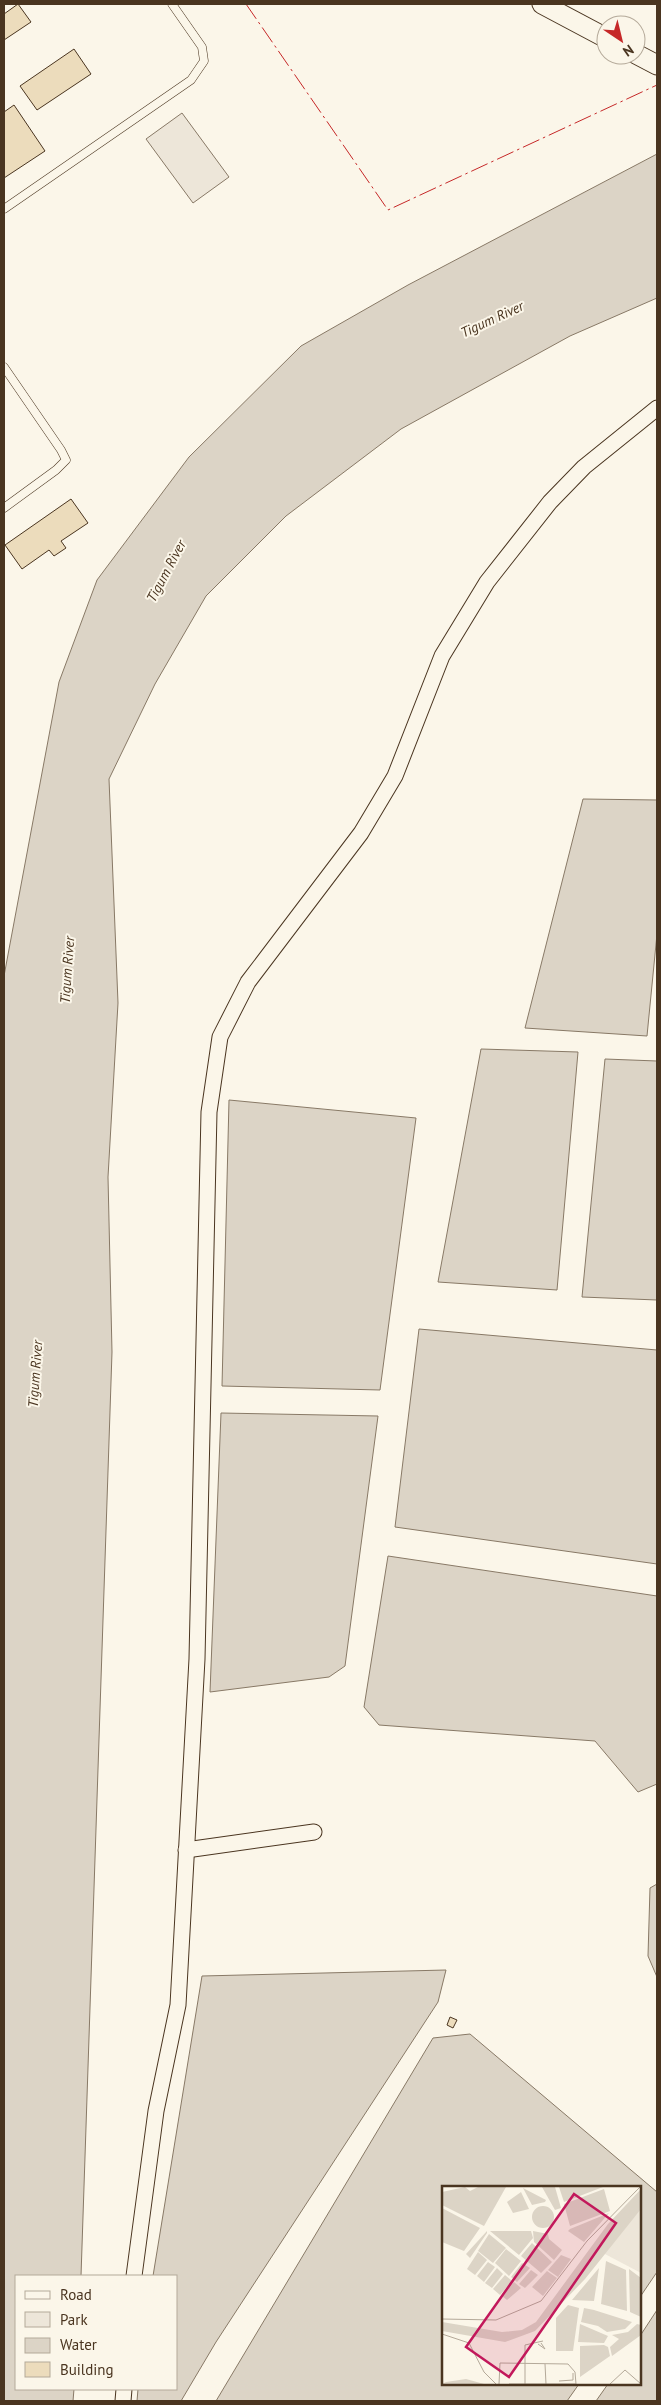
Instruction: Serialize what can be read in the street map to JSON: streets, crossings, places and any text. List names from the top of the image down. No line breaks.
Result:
{"water":["Tigum River"],"legend":["Road","Park","Water","Building"],"north":"bottom right"}
